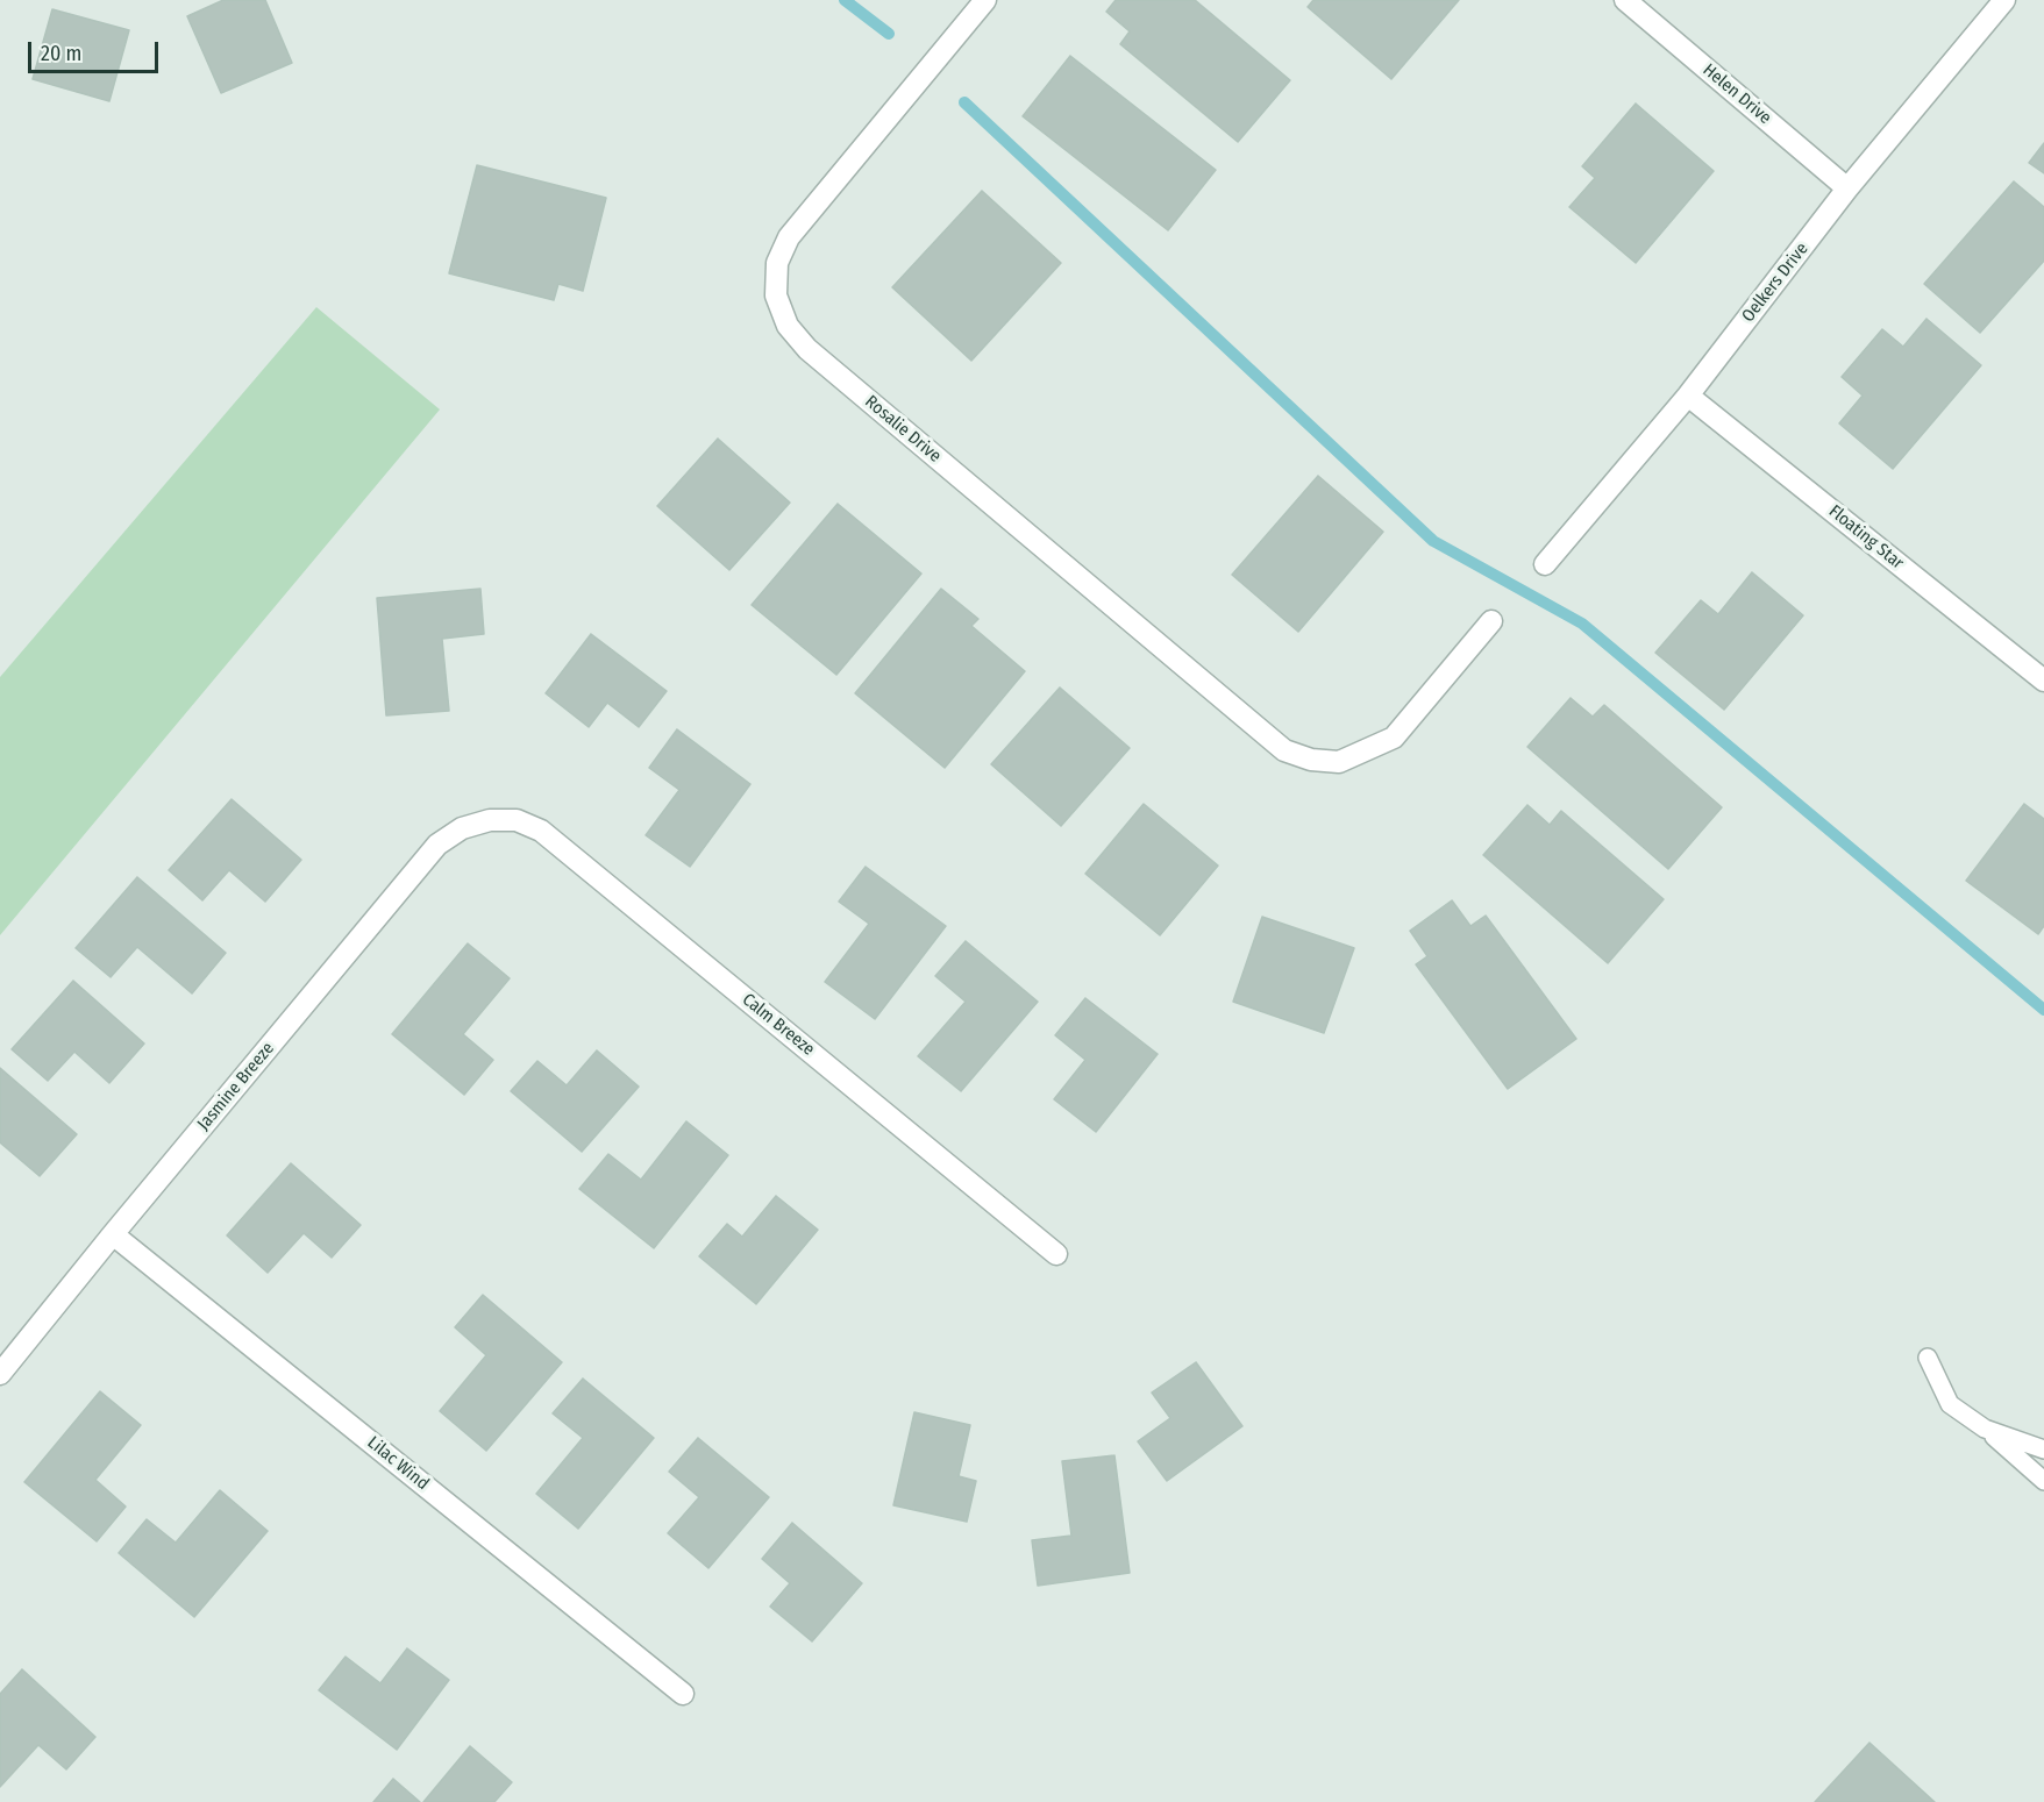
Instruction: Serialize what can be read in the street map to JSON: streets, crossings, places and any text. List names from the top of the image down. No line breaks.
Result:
{"streets":{"street":["Helen Drive","Oelkers Drive","Rosalie Drive","Floating Star","Calm Breeze","Jasmine Breeze","Lilac Wind"]},"crossings":[["Helen Drive","Oelkers Drive"],["Oelkers Drive","Floating Star"],["Calm Breeze","Jasmine Breeze"],["Jasmine Breeze","Lilac Wind"]],"scale_bar":"20 m"}
